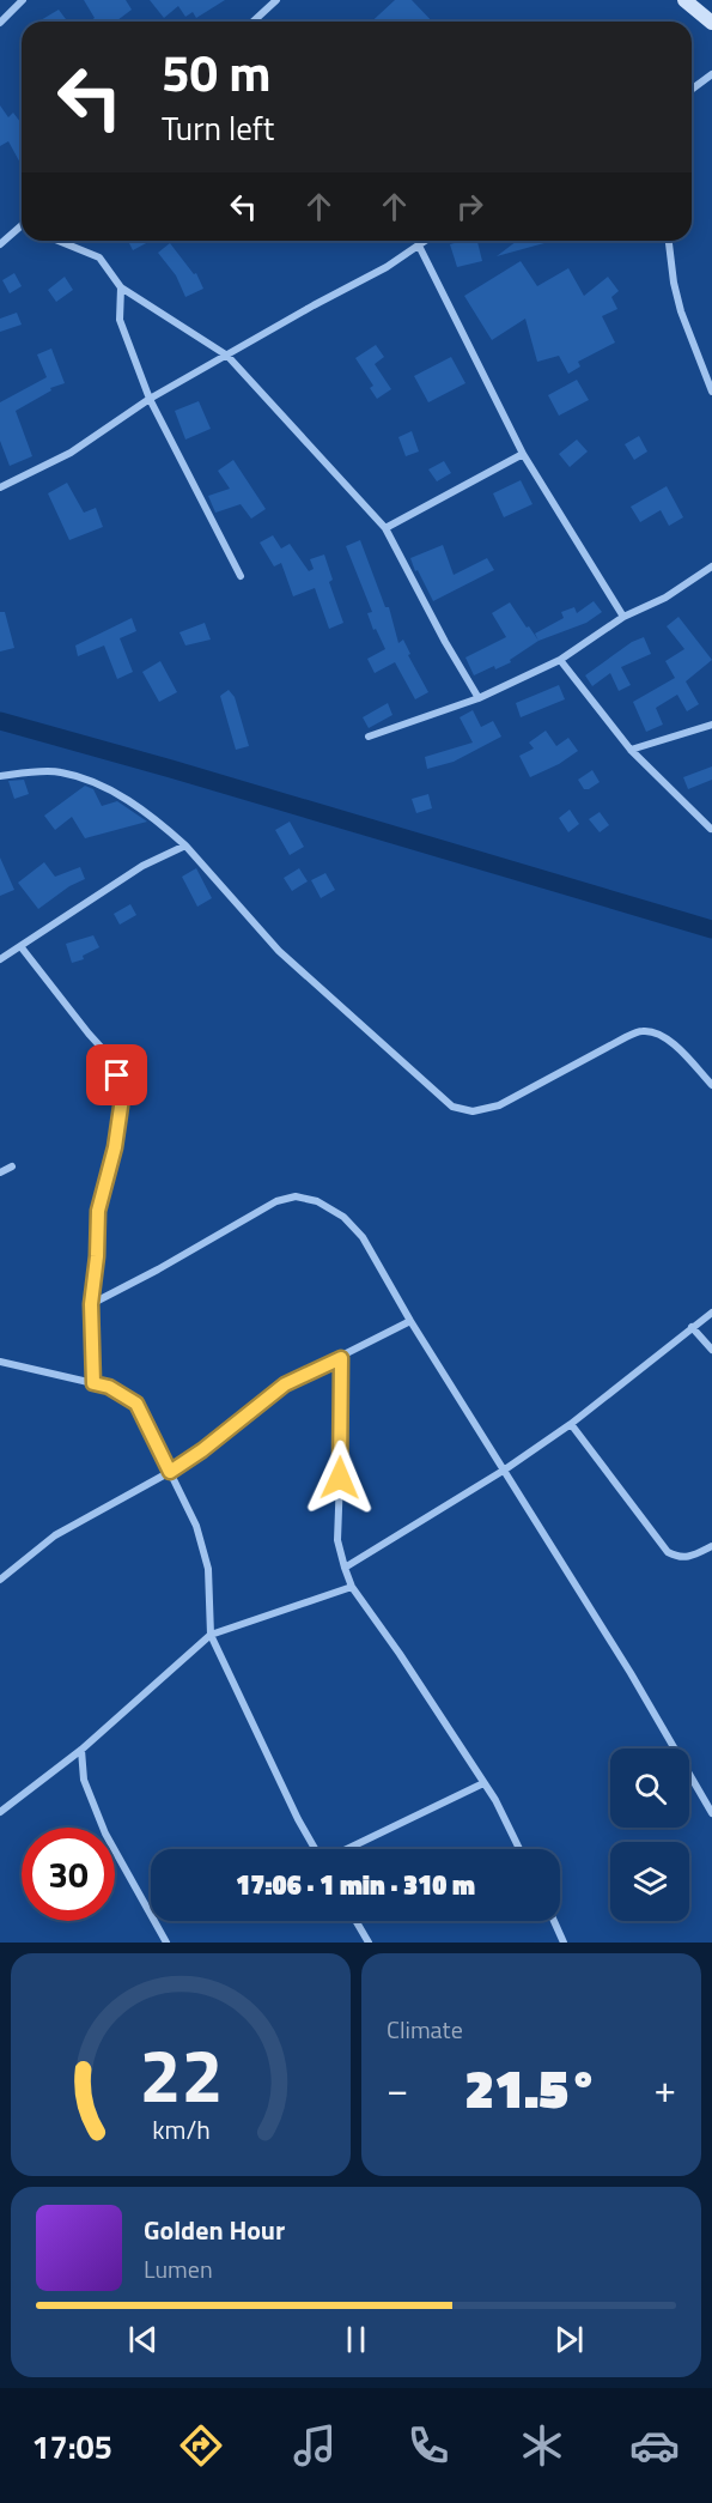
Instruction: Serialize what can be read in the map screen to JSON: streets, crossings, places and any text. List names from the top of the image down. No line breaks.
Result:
{"page":{"turn":["50 m","Turn left"],"limit":"30","trip":"17:06 · 1 min · 310 m","tile":"Climate","heat":["−","21.5°","+"],"song":["Golden Hour","Lumen"],"tabs":"17:05","gauge":["22","km/h"]}}
